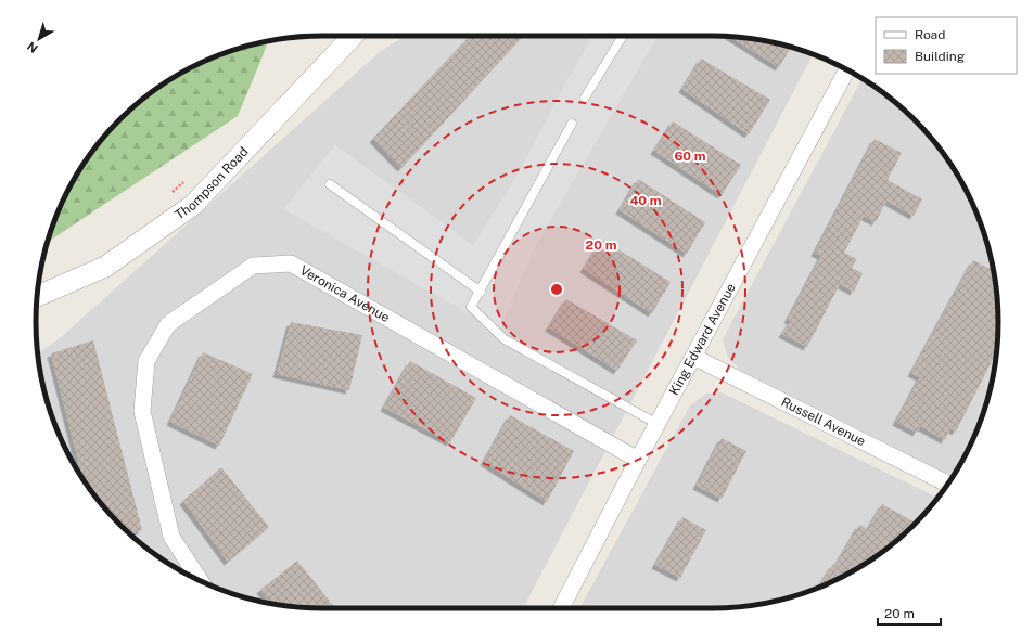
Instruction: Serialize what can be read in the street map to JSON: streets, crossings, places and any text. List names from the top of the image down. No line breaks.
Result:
{"streets":{"street":["Thompson Road","Veronica Avenue","King Edward Avenue","Russell Avenue"]},"crossings":[["Veronica Avenue","King Edward Avenue"],["King Edward Avenue","Russell Avenue"]],"legend":["Road","Building"],"scale_bar":"20 m","north":"bottom left","rings":["60 m","40 m","20 m"]}
